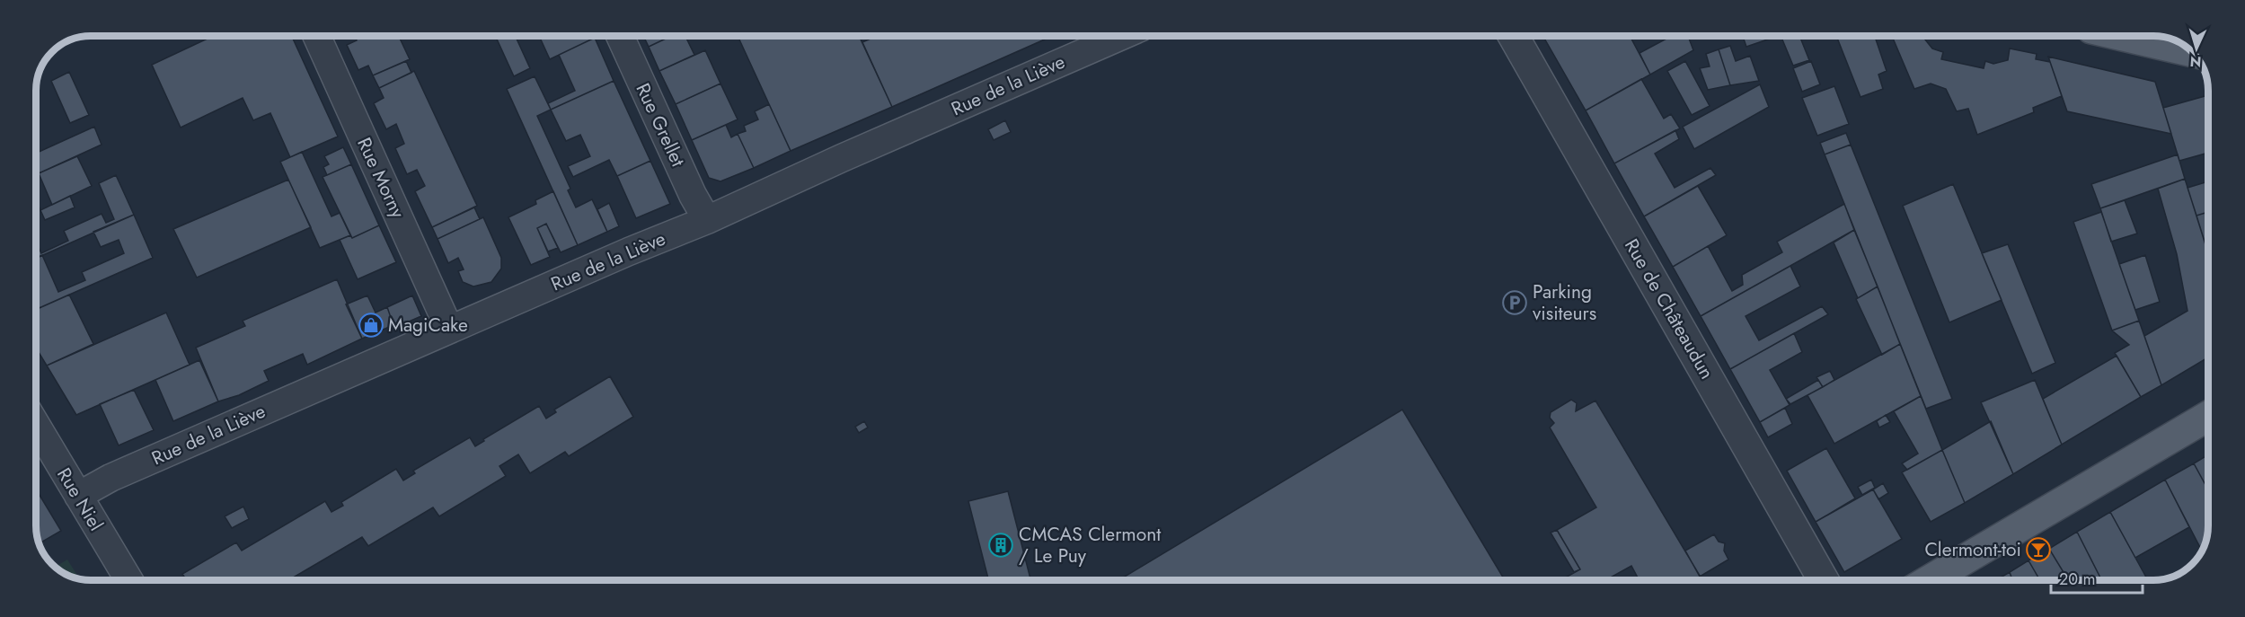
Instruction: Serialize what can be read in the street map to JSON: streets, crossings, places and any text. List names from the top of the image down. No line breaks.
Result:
{"streets":{"street":["Rue de la Liève","Rue Grellet","Rue Morny","Rue de Châteaudun","Rue Niel"]},"crossings":[["Rue de la Liève","Rue Grellet"],["Rue de la Liève","Rue Morny"],["Rue de la Liève","Rue Niel"]],"places":{"parking":["Parking visiteurs"],"shop":["MagiCake"],"building":["CMCAS Clermont / Le Puy"],"bar":["Clermont-toi"]},"scale_bar":"20 m","north":"bottom"}
